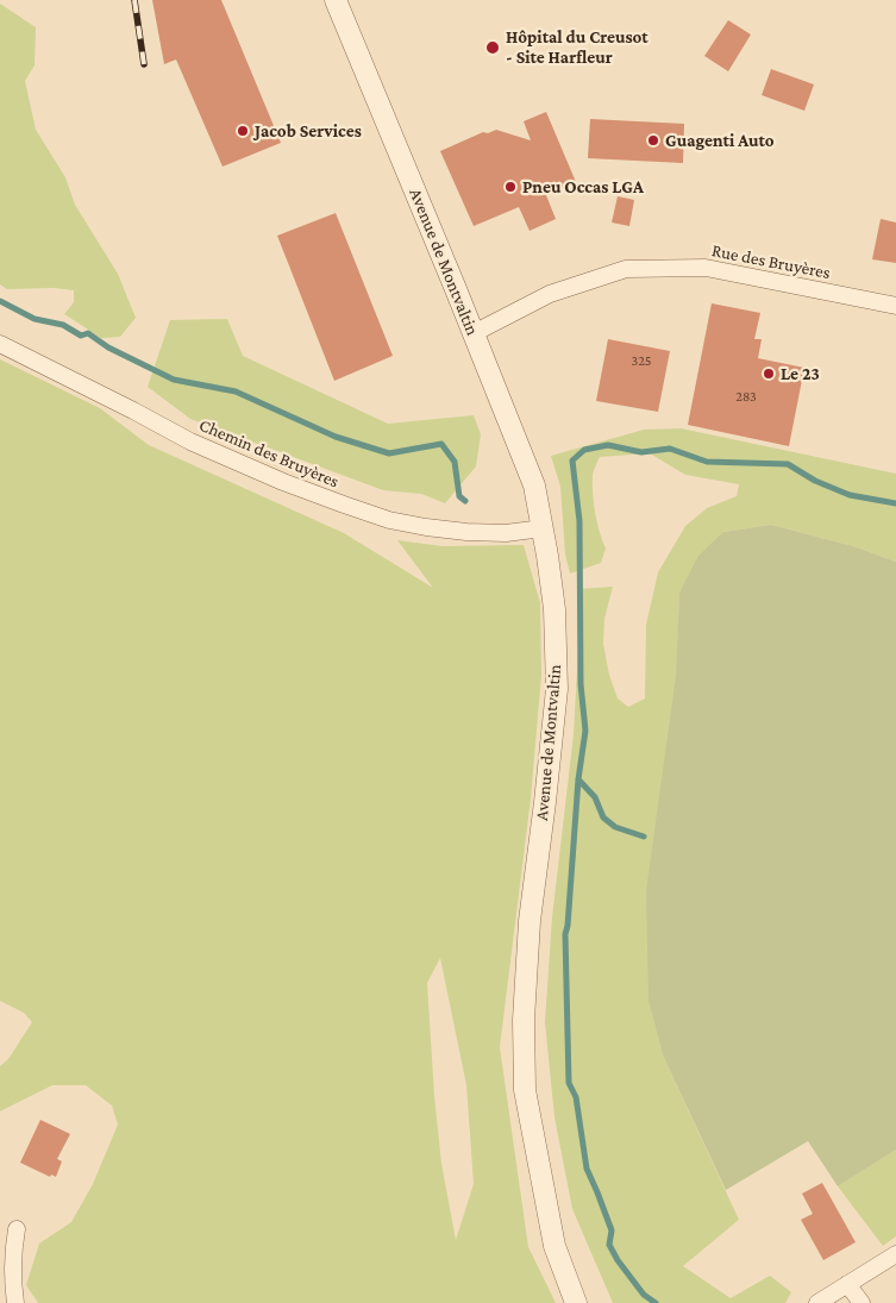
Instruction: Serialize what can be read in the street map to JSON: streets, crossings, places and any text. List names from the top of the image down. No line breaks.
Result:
{"streets":{"street":["Avenue de Montvaltin","Rue des Bruyères","Chemin des Bruyères"]},"crossings":[["Avenue de Montvaltin","Rue des Bruyères"],["Avenue de Montvaltin","Chemin des Bruyères"]],"places":["Hôpital du Creusot - Site Harfleur","Jacob Services","Guagenti Auto","Pneu Occas LGA","Le 23"],"house_numbers":["325","283"]}
